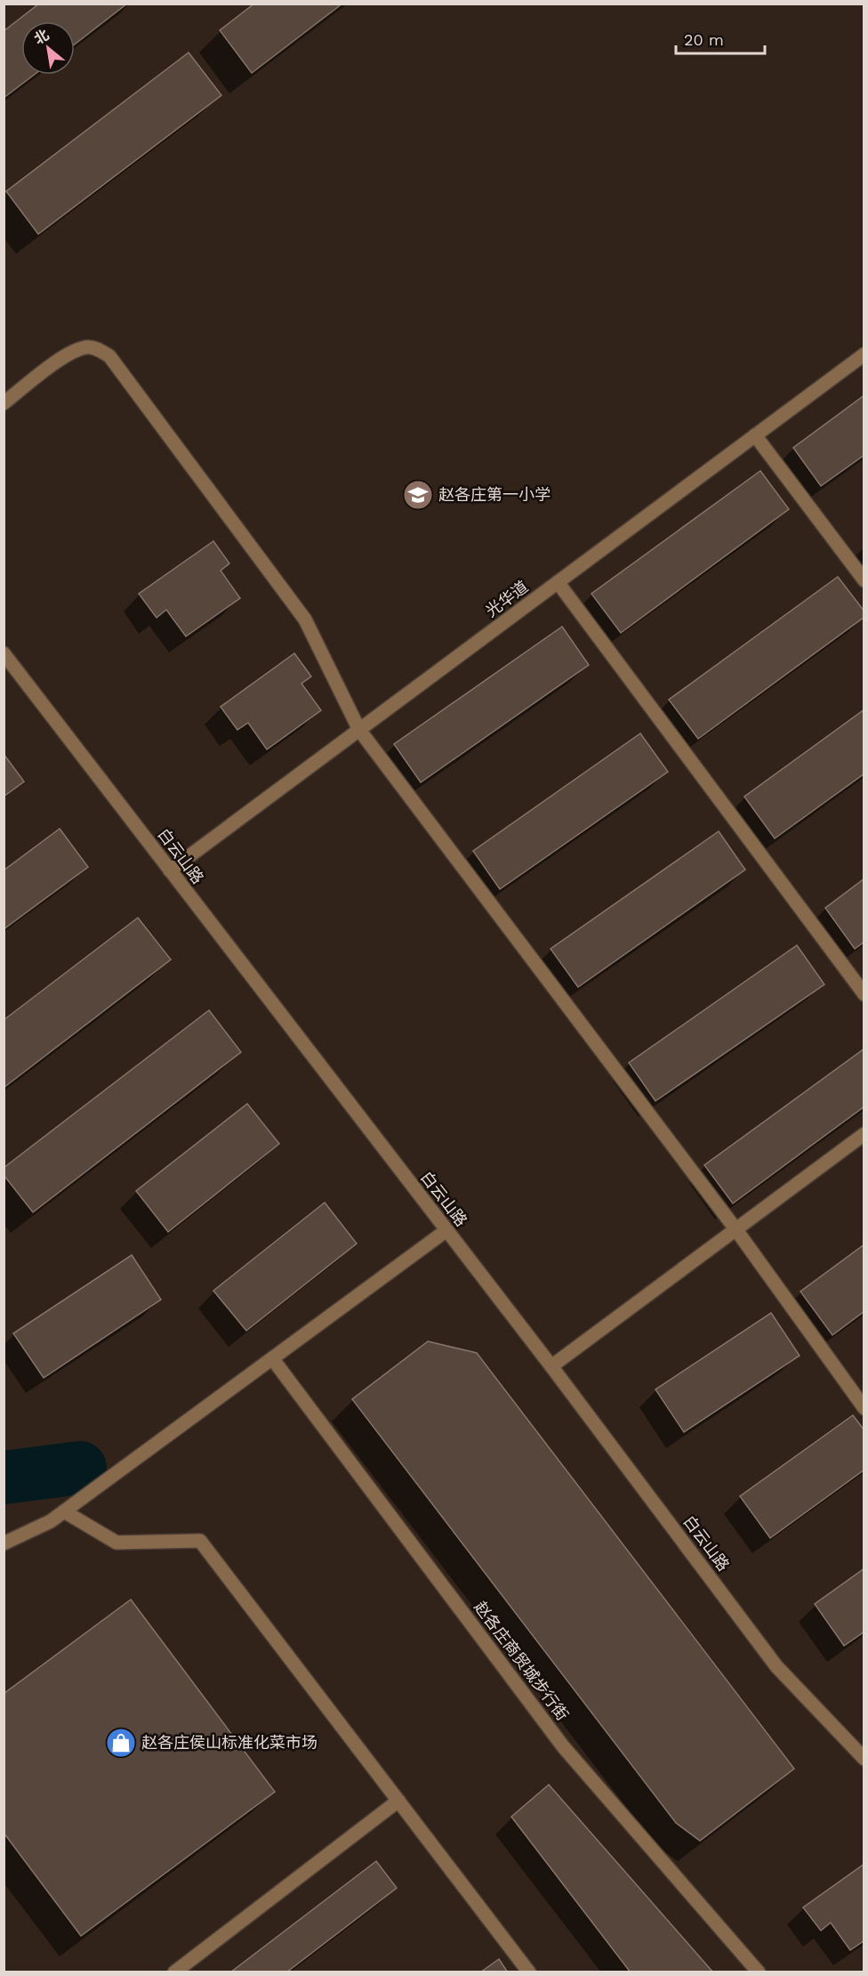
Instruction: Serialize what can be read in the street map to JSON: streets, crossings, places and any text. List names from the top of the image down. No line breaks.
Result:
{"streets":{"street":["光华道","白云山路","赵各庄商贸城步行街"]},"crossings":[["光华道","白云山路"]],"places":{"school or university":["赵各庄第一小学"],"shop":["赵各庄侯山标准化菜市场"]},"scale_bar":"20 m","north":"top left"}
